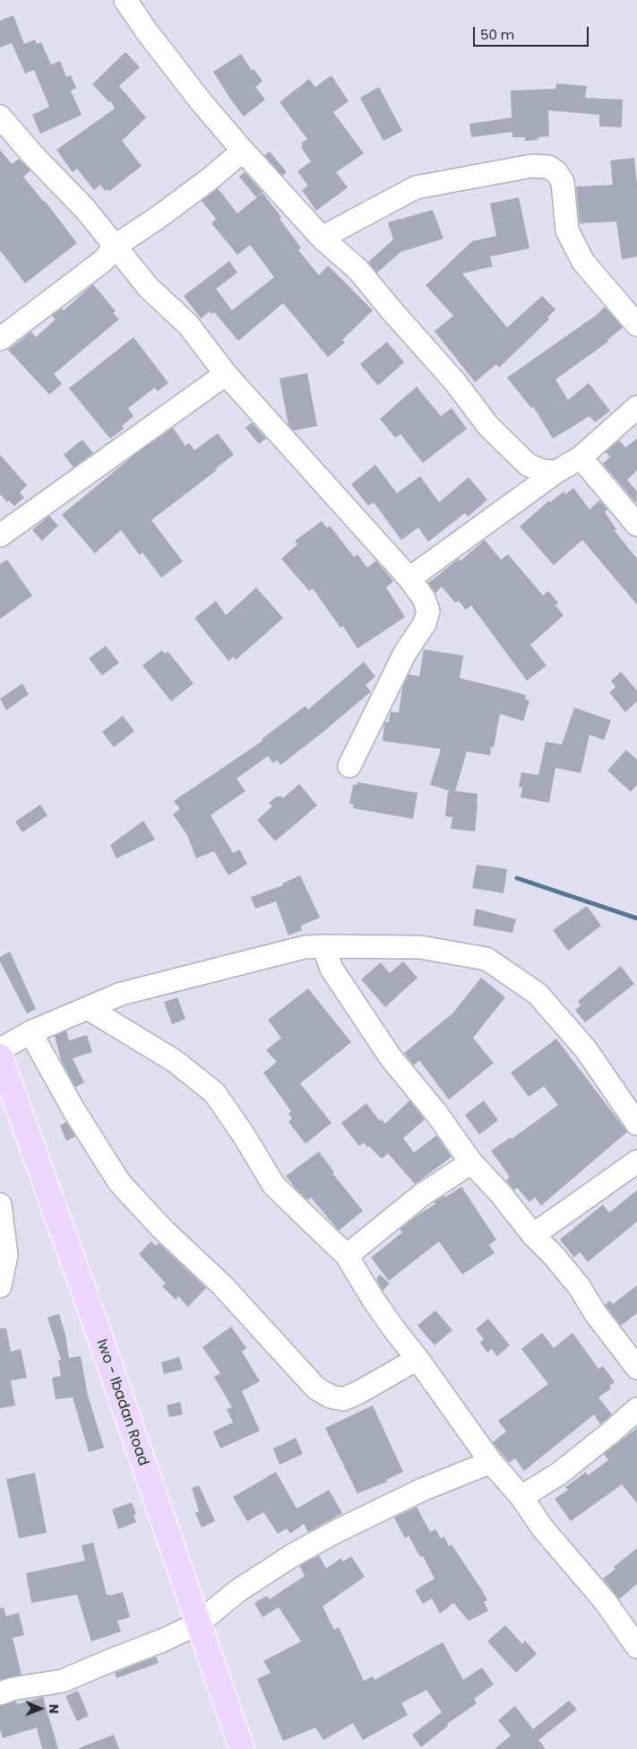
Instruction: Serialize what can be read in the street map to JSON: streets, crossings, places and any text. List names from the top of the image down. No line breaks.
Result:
{"streets":{"main road":["Iwo - Ibadan Road"]},"scale_bar":"50 m","north":"right"}
